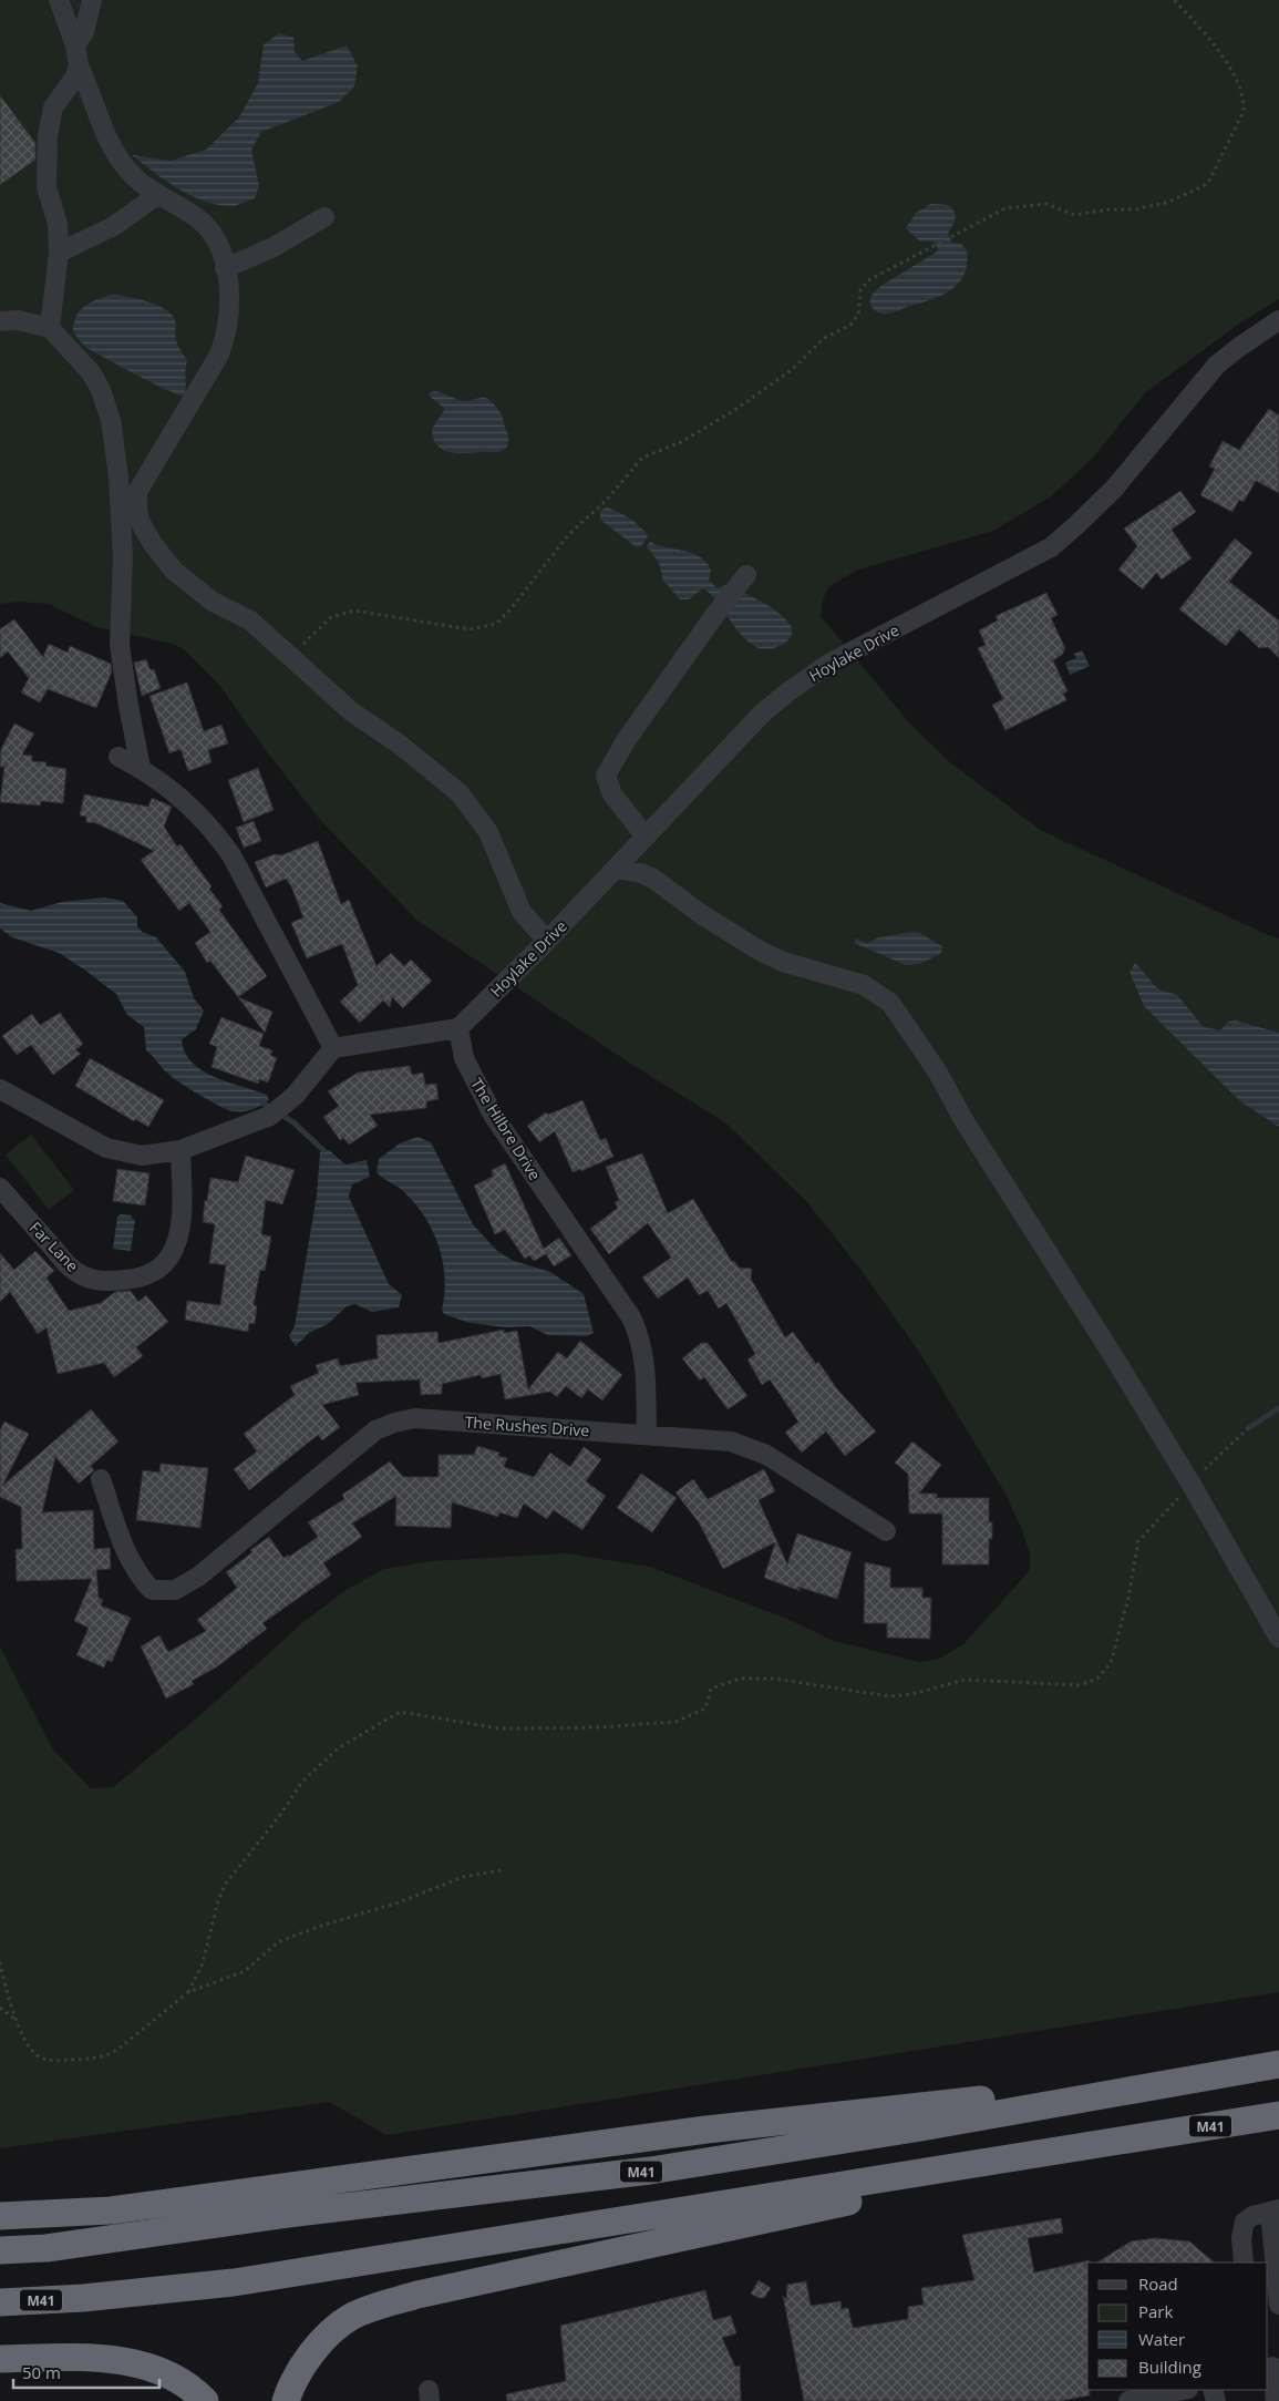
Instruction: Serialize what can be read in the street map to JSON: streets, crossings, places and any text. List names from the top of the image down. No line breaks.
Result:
{"streets":{"highway":["M41"],"street":["Hoylake Drive","The Hilbre Drive","Far Lane","The Rushes Drive"]},"crossings":[["Hoylake Drive","The Hilbre Drive"],["The Hilbre Drive","The Rushes Drive"]],"legend":["Road","Park","Water","Building"],"scale_bar":"50 m"}
